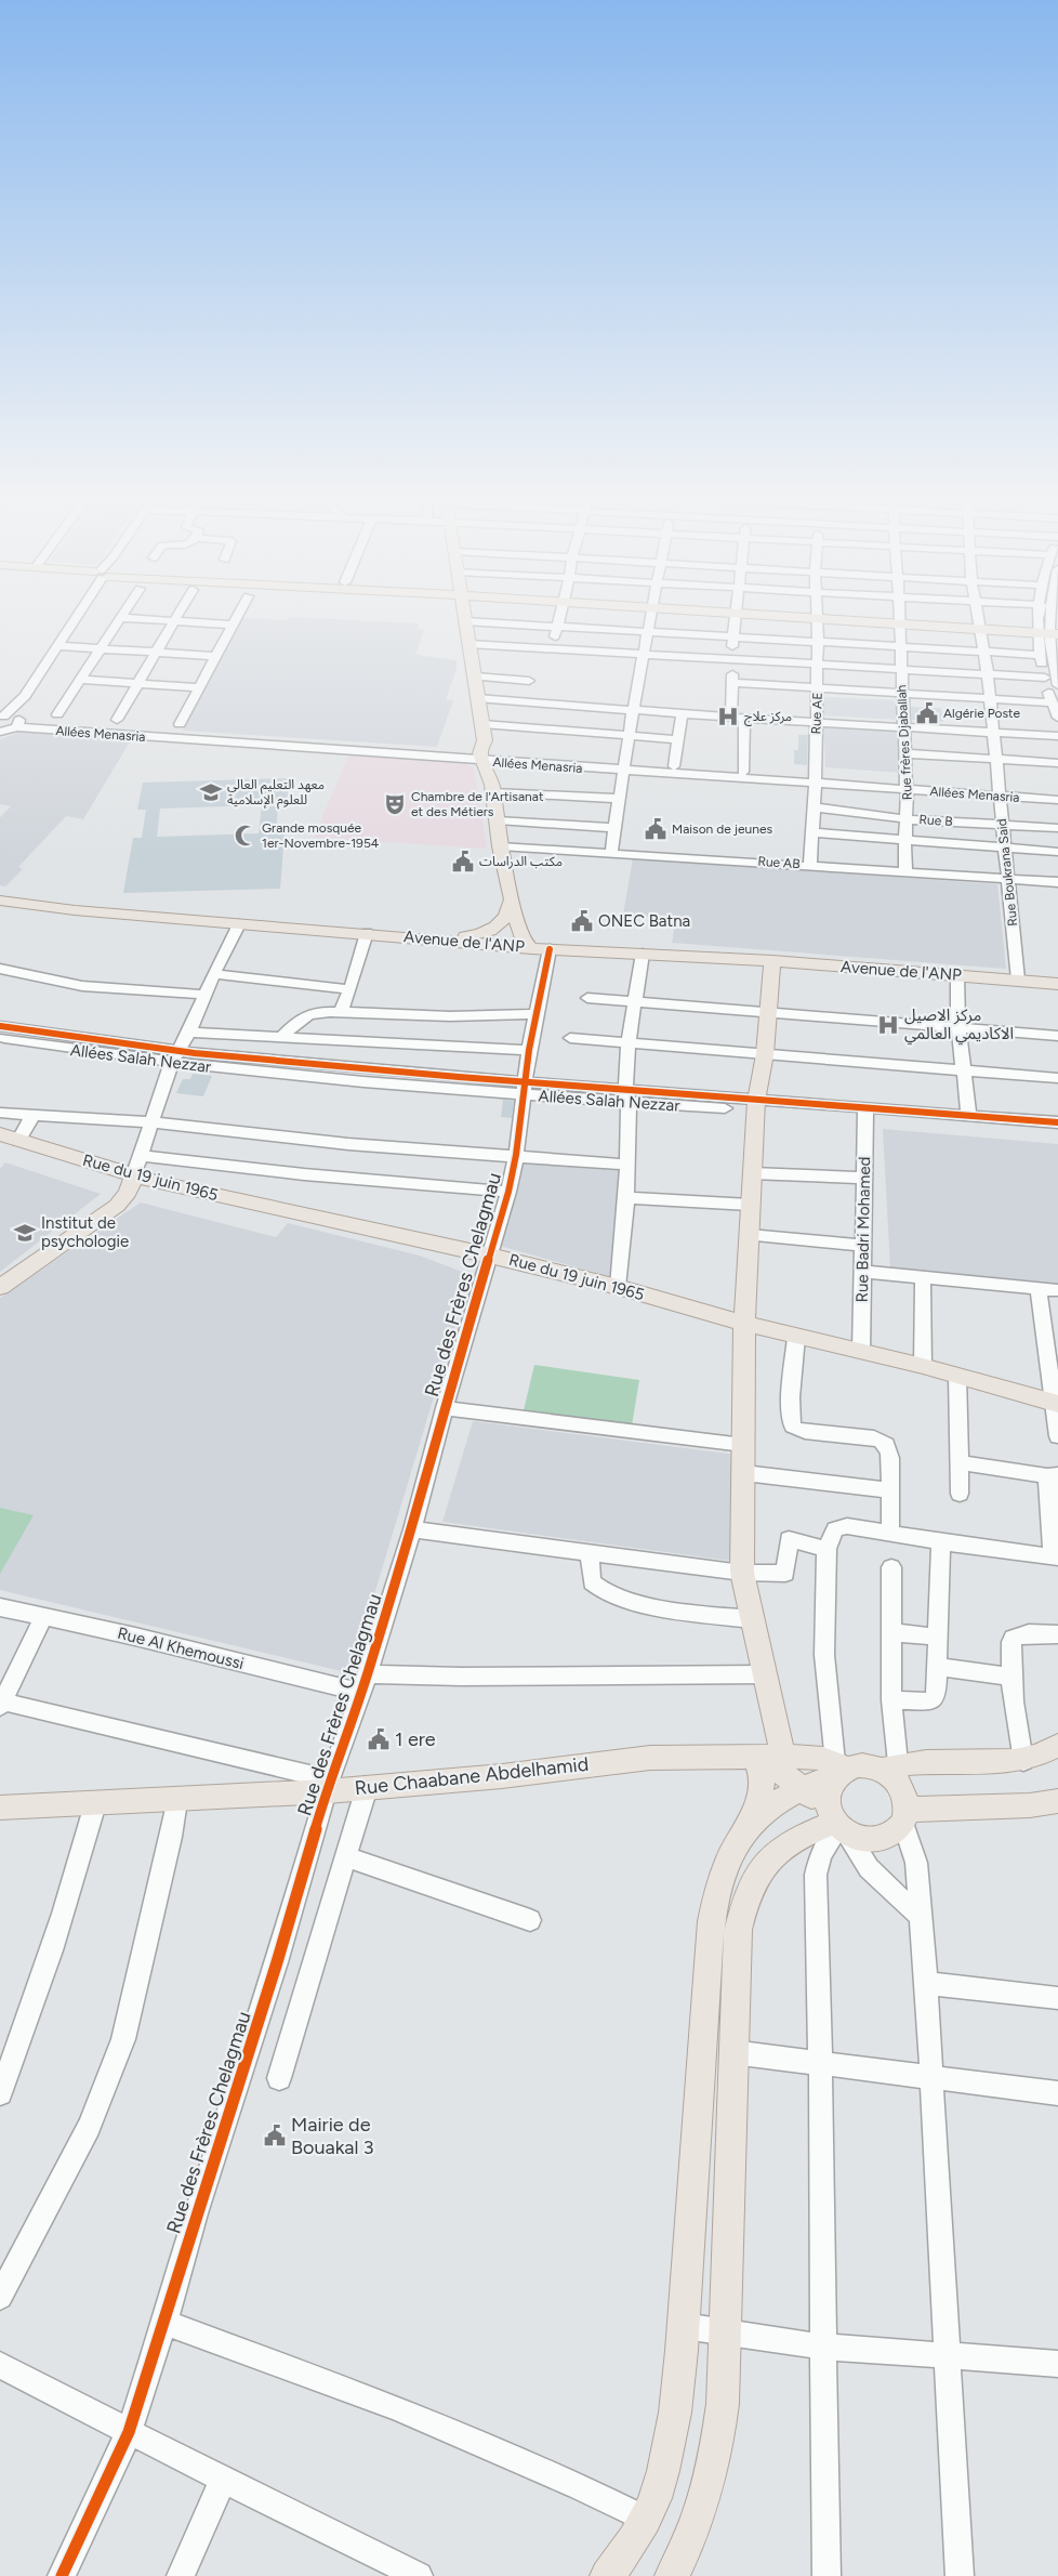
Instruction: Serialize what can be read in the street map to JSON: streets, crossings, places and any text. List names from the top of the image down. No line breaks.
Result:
{"streets":{"main road":["Avenue de l'ANP","Rue du 19 juin 1965","Rue Chaabane Abdelhamid"],"street":["Rue AE","Allées Menasria","Rue frères Djaballah","Rue B","Rue AB","Rue Boukrana Said","Allées Salah Nezzar","Rue Badri Mohamed","Rue des Frères Chelagmau","Rue Al Khemoussi"]},"crossings":[["Rue AE","Allées Menasria"],["Rue AE","Rue B"],["Rue AE","Rue AB"],["Allées Menasria","Rue frères Djaballah"],["Allées Menasria","Rue Boukrana Said"],["Rue frères Djaballah","Rue B"],["Rue frères Djaballah","Rue AB"],["Rue B","Rue Boukrana Said"],["Rue AB","Rue Boukrana Said"],["Rue Boukrana Said","Avenue de l'ANP"],["Avenue de l'ANP","Rue des Frères Chelagmau"],["Allées Salah Nezzar","Rue Badri Mohamed"],["Allées Salah Nezzar","Rue des Frères Chelagmau"],["Rue du 19 juin 1965","Rue Badri Mohamed"],["Rue du 19 juin 1965","Rue des Frères Chelagmau"],["Rue des Frères Chelagmau","Rue Al Khemoussi"],["Rue des Frères Chelagmau","Rue Chaabane Abdelhamid"]],"places":{"public building":["Algérie Poste","Maison de jeunes","مكتب الدراسات","ONEC Batna","1 ere","Mairie de Bouakal 3"],"hospital":["مركز علاج","مركز الاصيل الاكاديمي العالمي"],"school or university":["معهد التعليم العالي للعلوم الإسلامية","Institut de psychologie"],"theatre":["Chambre de l'Artisanat et des Métiers"],"mosque":["Grande mosquée 1er-Novembre-1954"]}}
